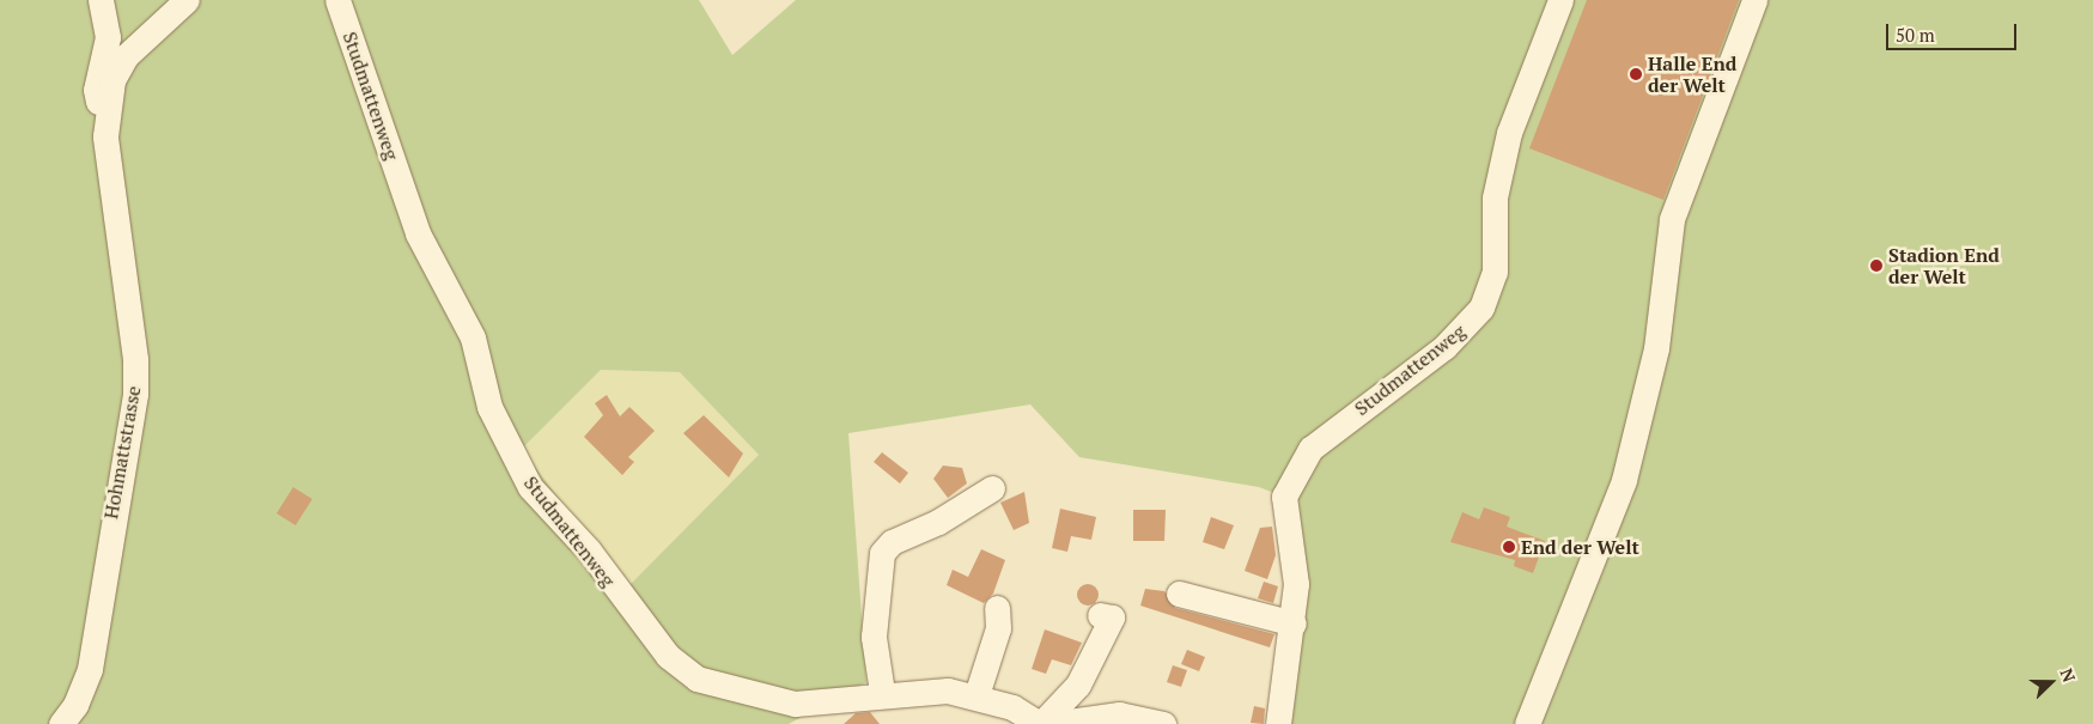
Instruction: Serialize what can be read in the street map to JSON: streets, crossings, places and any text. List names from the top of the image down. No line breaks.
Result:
{"streets":{"street":["Studmattenweg","Hohmattstrasse"]},"places":["Halle End der Welt","Stadion End der Welt","End der Welt"],"scale_bar":"50 m","north":"right"}
